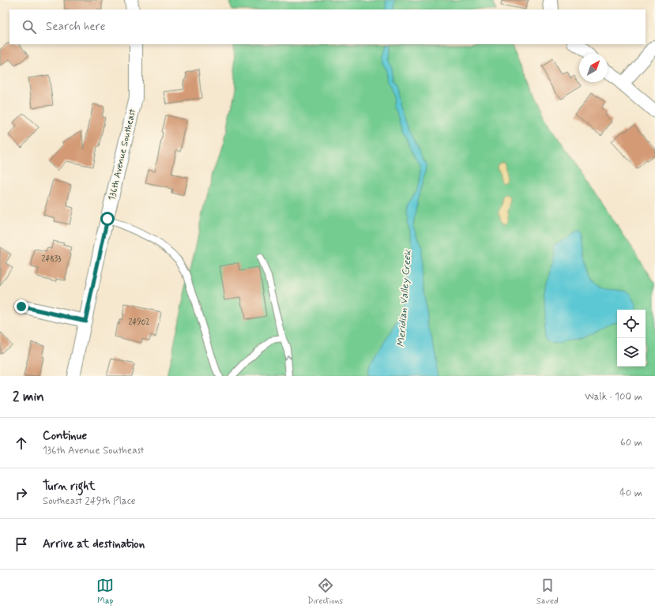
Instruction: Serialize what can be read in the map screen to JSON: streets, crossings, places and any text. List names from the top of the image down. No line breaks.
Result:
{"streets":{"street":["136th Avenue Southeast"]},"water":["Meridian Valley Creek"],"house_numbers":["24833","24902"],"north":"top right","page":{"search":"Search here","heading":["2 min","Walk · 100 m"],"list":[["Continue","136th Avenue Southeast","60 m"],["Turn right","Southeast 249th Place","40 m"],"Arrive at destination"],"nav":["Map","Directions","Saved"]}}
